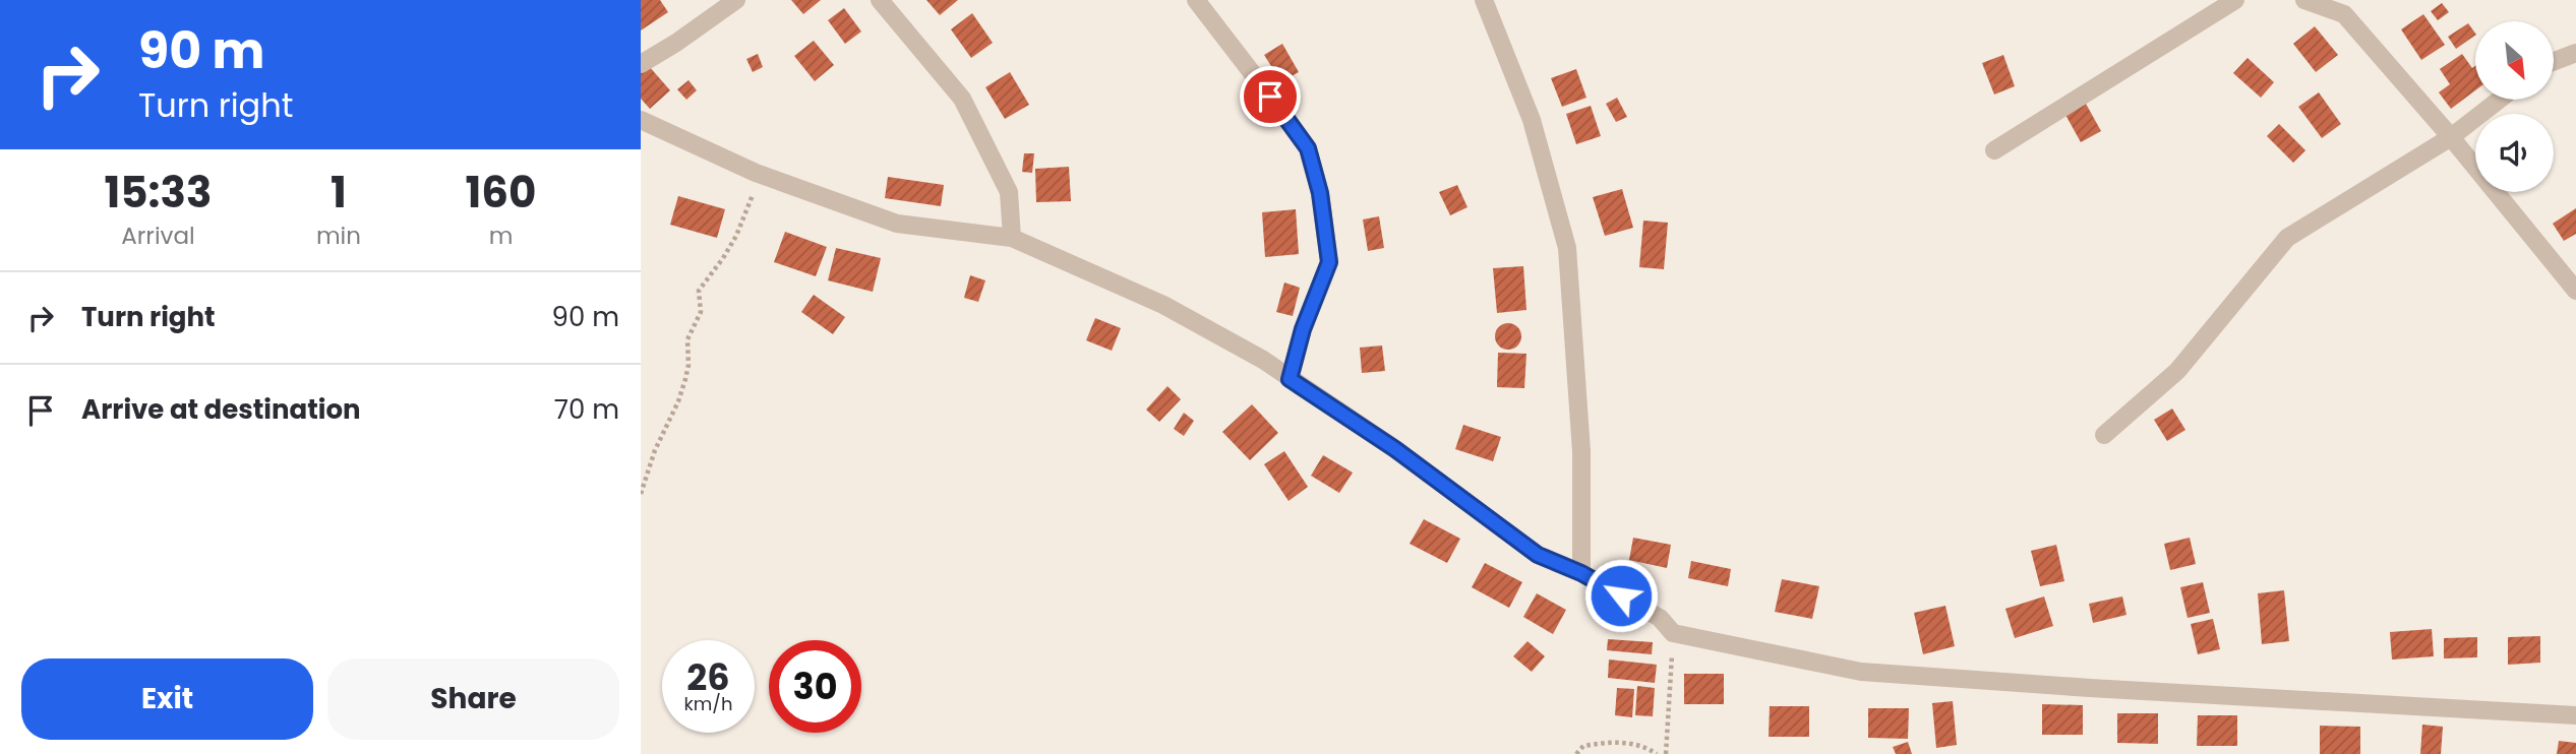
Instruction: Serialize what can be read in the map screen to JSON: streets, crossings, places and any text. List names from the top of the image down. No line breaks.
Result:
{"north":"bottom right","page":{"turn":["90 m","Turn right"],"eta":["15:33","Arrival","1","min","160","m"],"list":[{"name":"Turn right","value":"90 m"},{"name":"Arrive at destination","value":"70 m"}],"speed":"26 km/h","limit":"30","buttons":["Exit","Share"]}}
